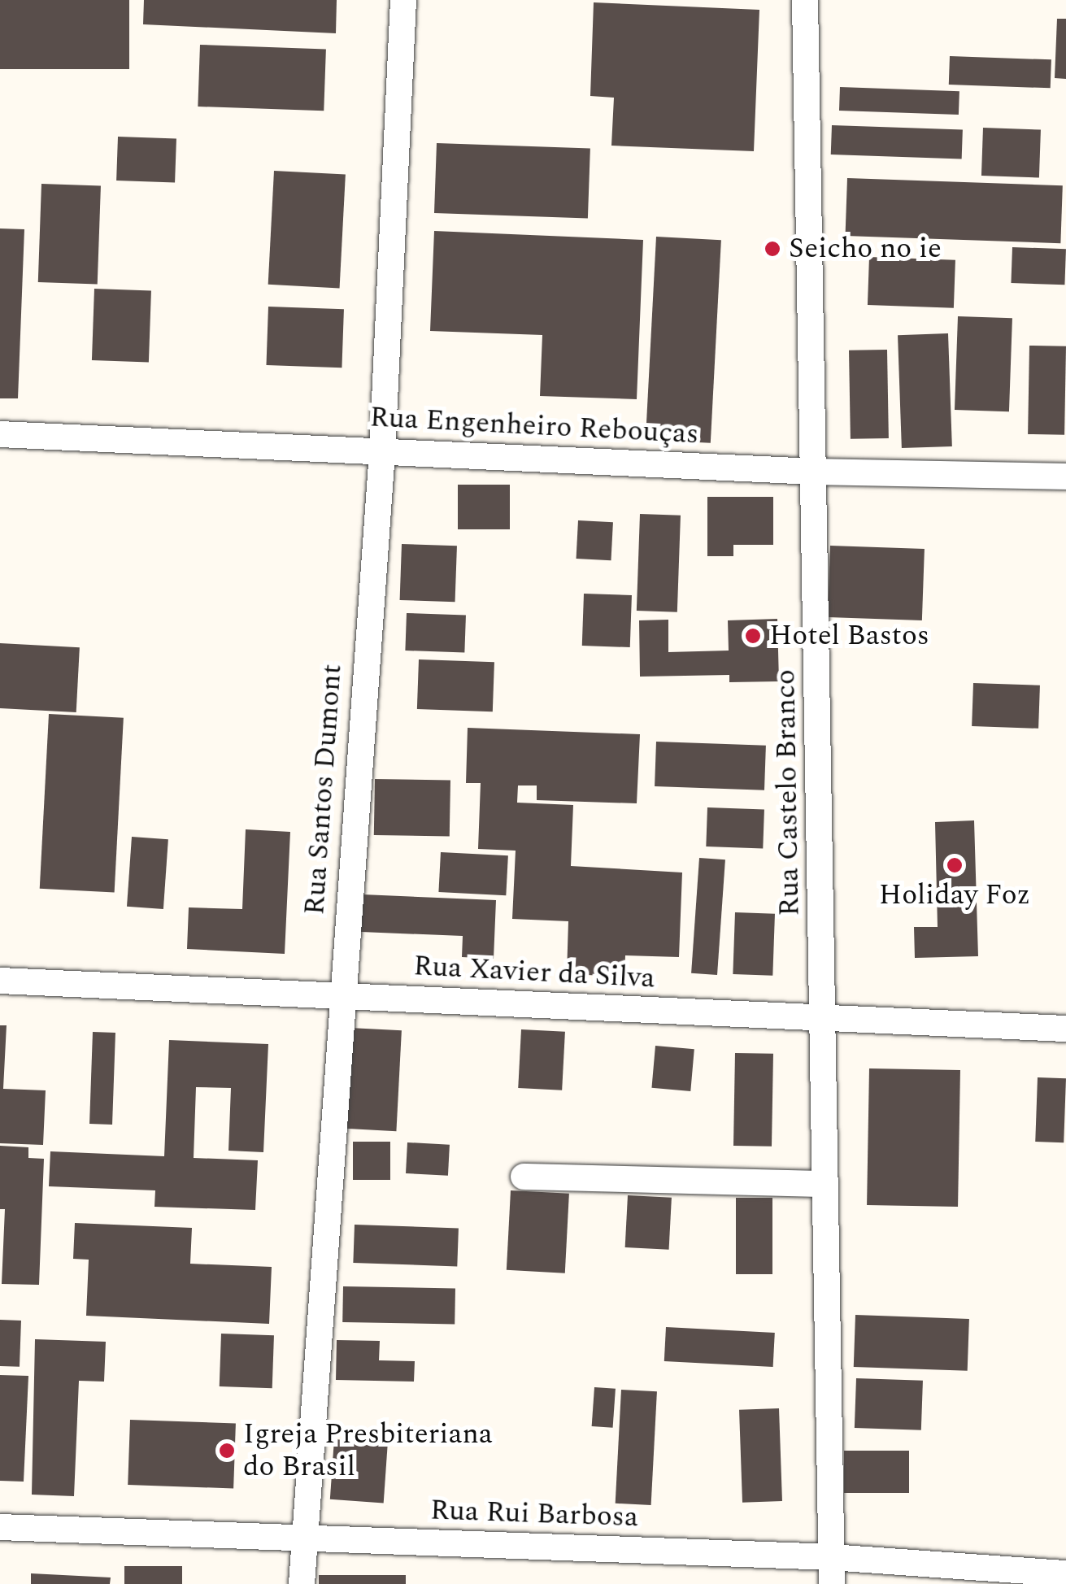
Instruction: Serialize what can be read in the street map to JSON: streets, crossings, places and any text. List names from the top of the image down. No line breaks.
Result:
{"streets":{"street":["Rua Engenheiro Rebouças","Rua Santos Dumont","Rua Castelo Branco","Rua Xavier da Silva","Rua Rui Barbosa"]},"crossings":[["Rua Engenheiro Rebouças","Rua Santos Dumont"],["Rua Engenheiro Rebouças","Rua Castelo Branco"],["Rua Santos Dumont","Rua Xavier da Silva"],["Rua Santos Dumont","Rua Rui Barbosa"],["Rua Castelo Branco","Rua Xavier da Silva"],["Rua Castelo Branco","Rua Rui Barbosa"]],"places":["Seicho no ie","Hotel Bastos","Holiday Foz","Igreja Presbiteriana do Brasil"]}
